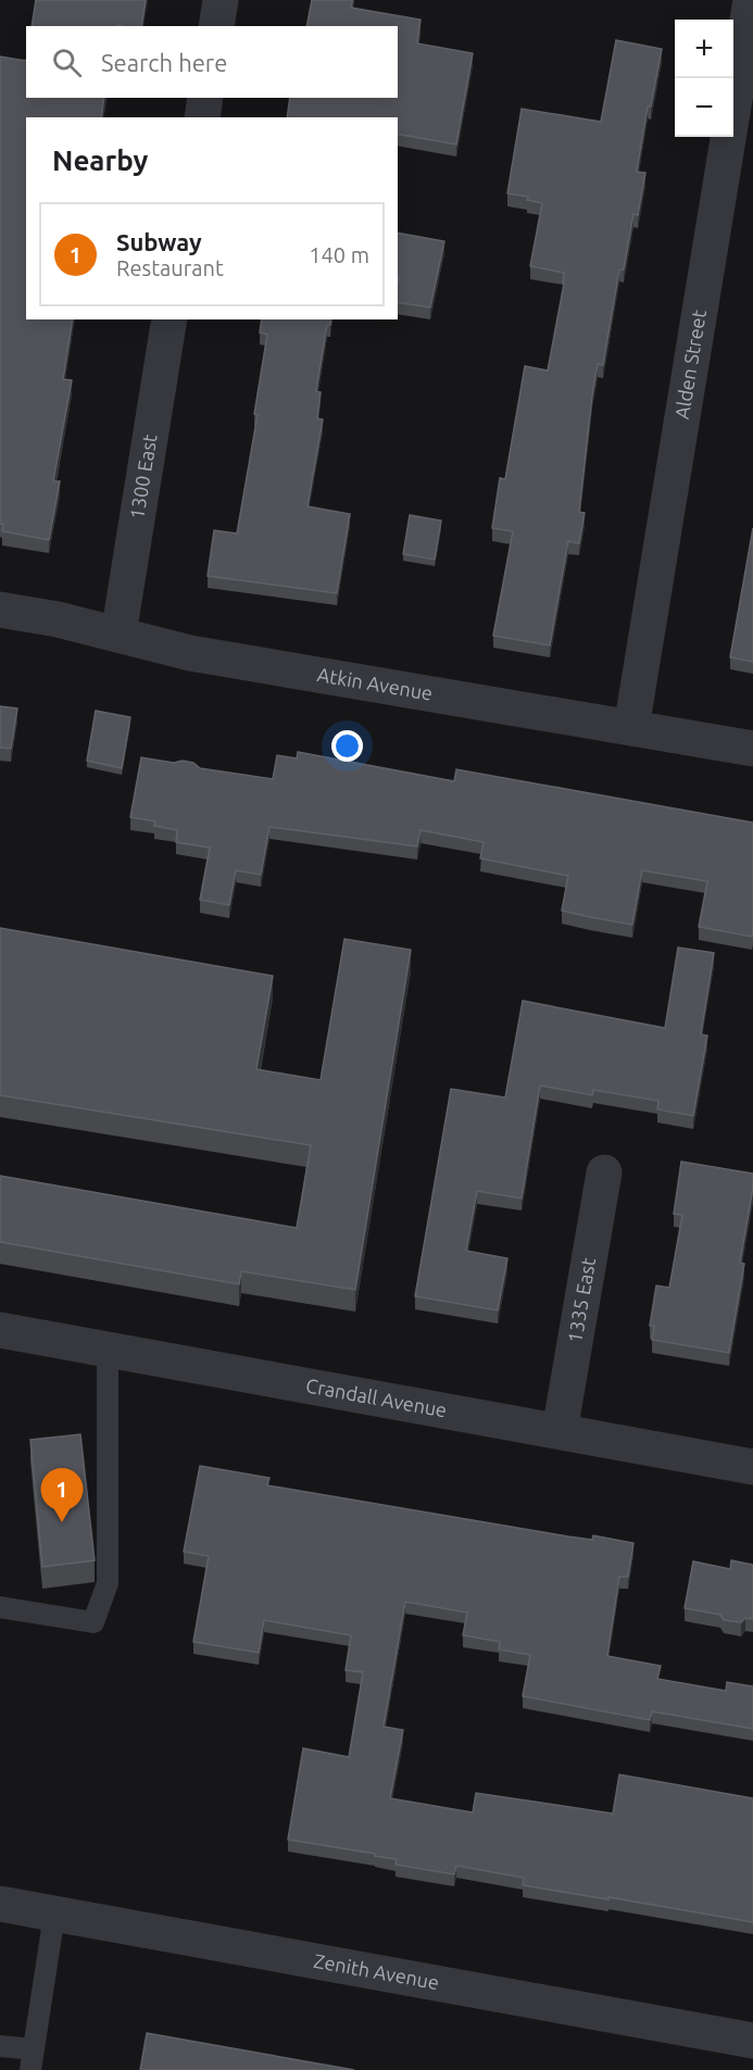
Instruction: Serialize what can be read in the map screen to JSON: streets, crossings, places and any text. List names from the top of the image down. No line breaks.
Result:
{"streets":{"street":["Alden Street","1300 East","Atkin Avenue","1335 East","Crandall Avenue","Zenith Avenue"]},"crossings":[["Alden Street","Atkin Avenue"],["1300 East","Atkin Avenue"],["1335 East","Crandall Avenue"]],"page":{"map_buttons":["+","−"],"search":"Search here","heading":"Nearby","list":[{"mark":"1","name":"Subway","note":"Restaurant","value":"140 m"}],"pins":"1"}}
